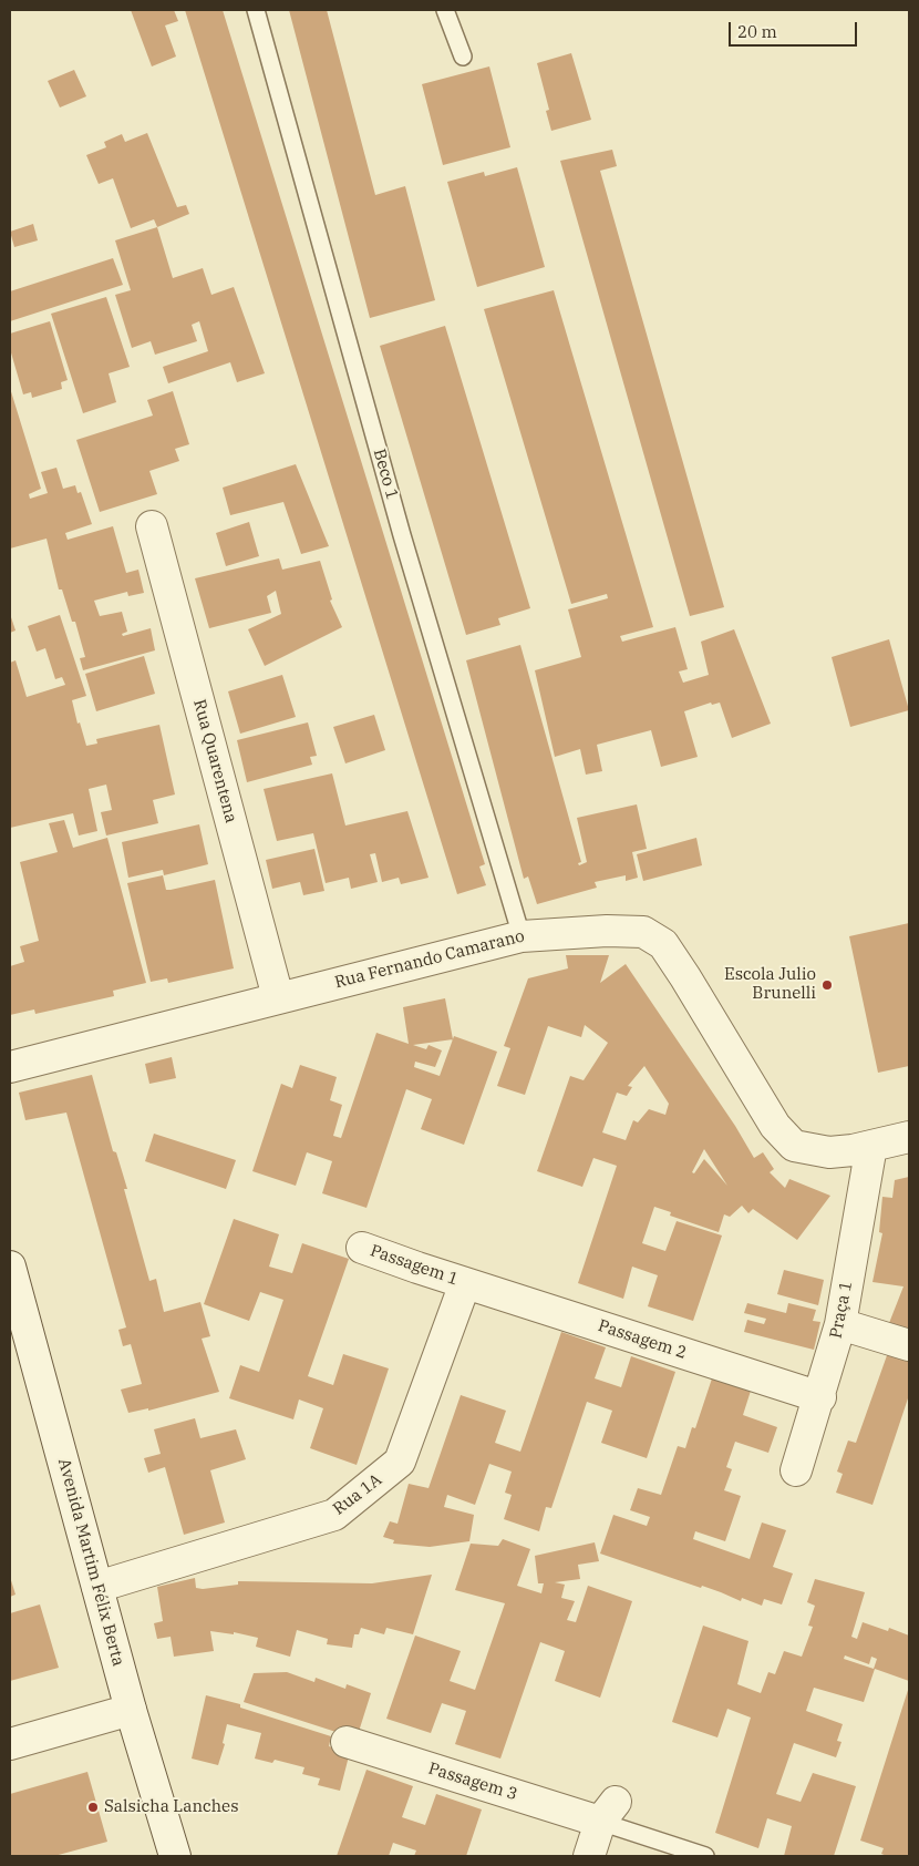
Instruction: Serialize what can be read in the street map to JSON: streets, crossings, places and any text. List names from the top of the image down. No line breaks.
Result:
{"streets":{"street":["Rua Quarentena","Rua Fernando Camarano","Passagem 1","Praça 1","Passagem 2","Rua 1A","Avenida Martim Félix Berta","Passagem 3"],"lane":["Beco 1"]},"crossings":[["Beco 1","Rua Fernando Camarano"],["Rua Quarentena","Rua Fernando Camarano"],["Rua Fernando Camarano","Praça 1"],["Passagem 1","Passagem 2"],["Passagem 1","Rua 1A"],["Praça 1","Passagem 2"],["Passagem 2","Rua 1A"],["Rua 1A","Avenida Martim Félix Berta"]],"places":["Escola Julio Brunelli","Salsicha Lanches"],"scale_bar":"20 m"}
